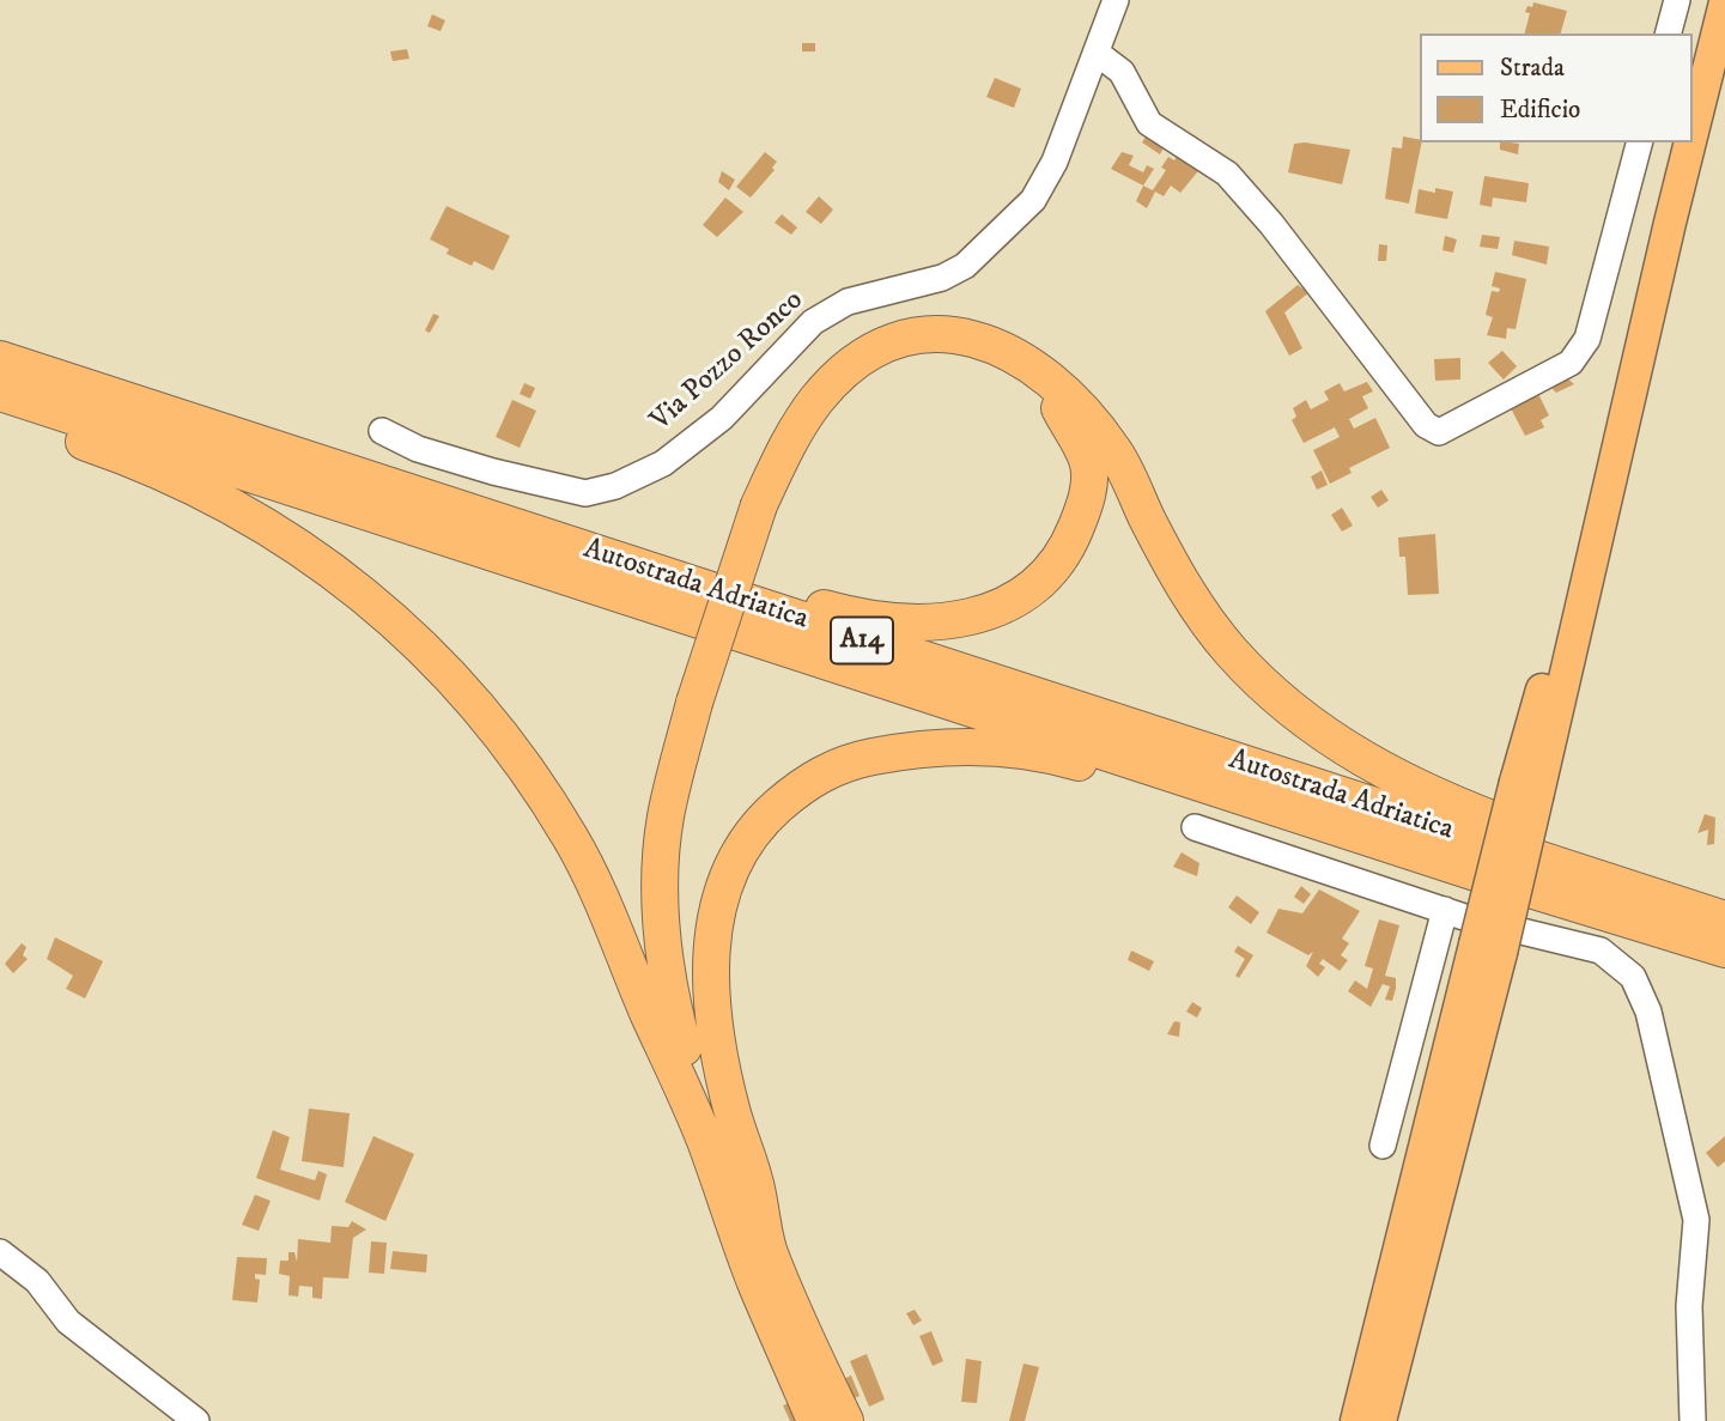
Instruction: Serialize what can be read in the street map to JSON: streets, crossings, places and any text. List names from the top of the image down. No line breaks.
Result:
{"streets":{"highway":["Autostrada Adriatica","A14"],"street":["Via Pozzo Ronco"]},"legend":["Strada","Edificio"]}
